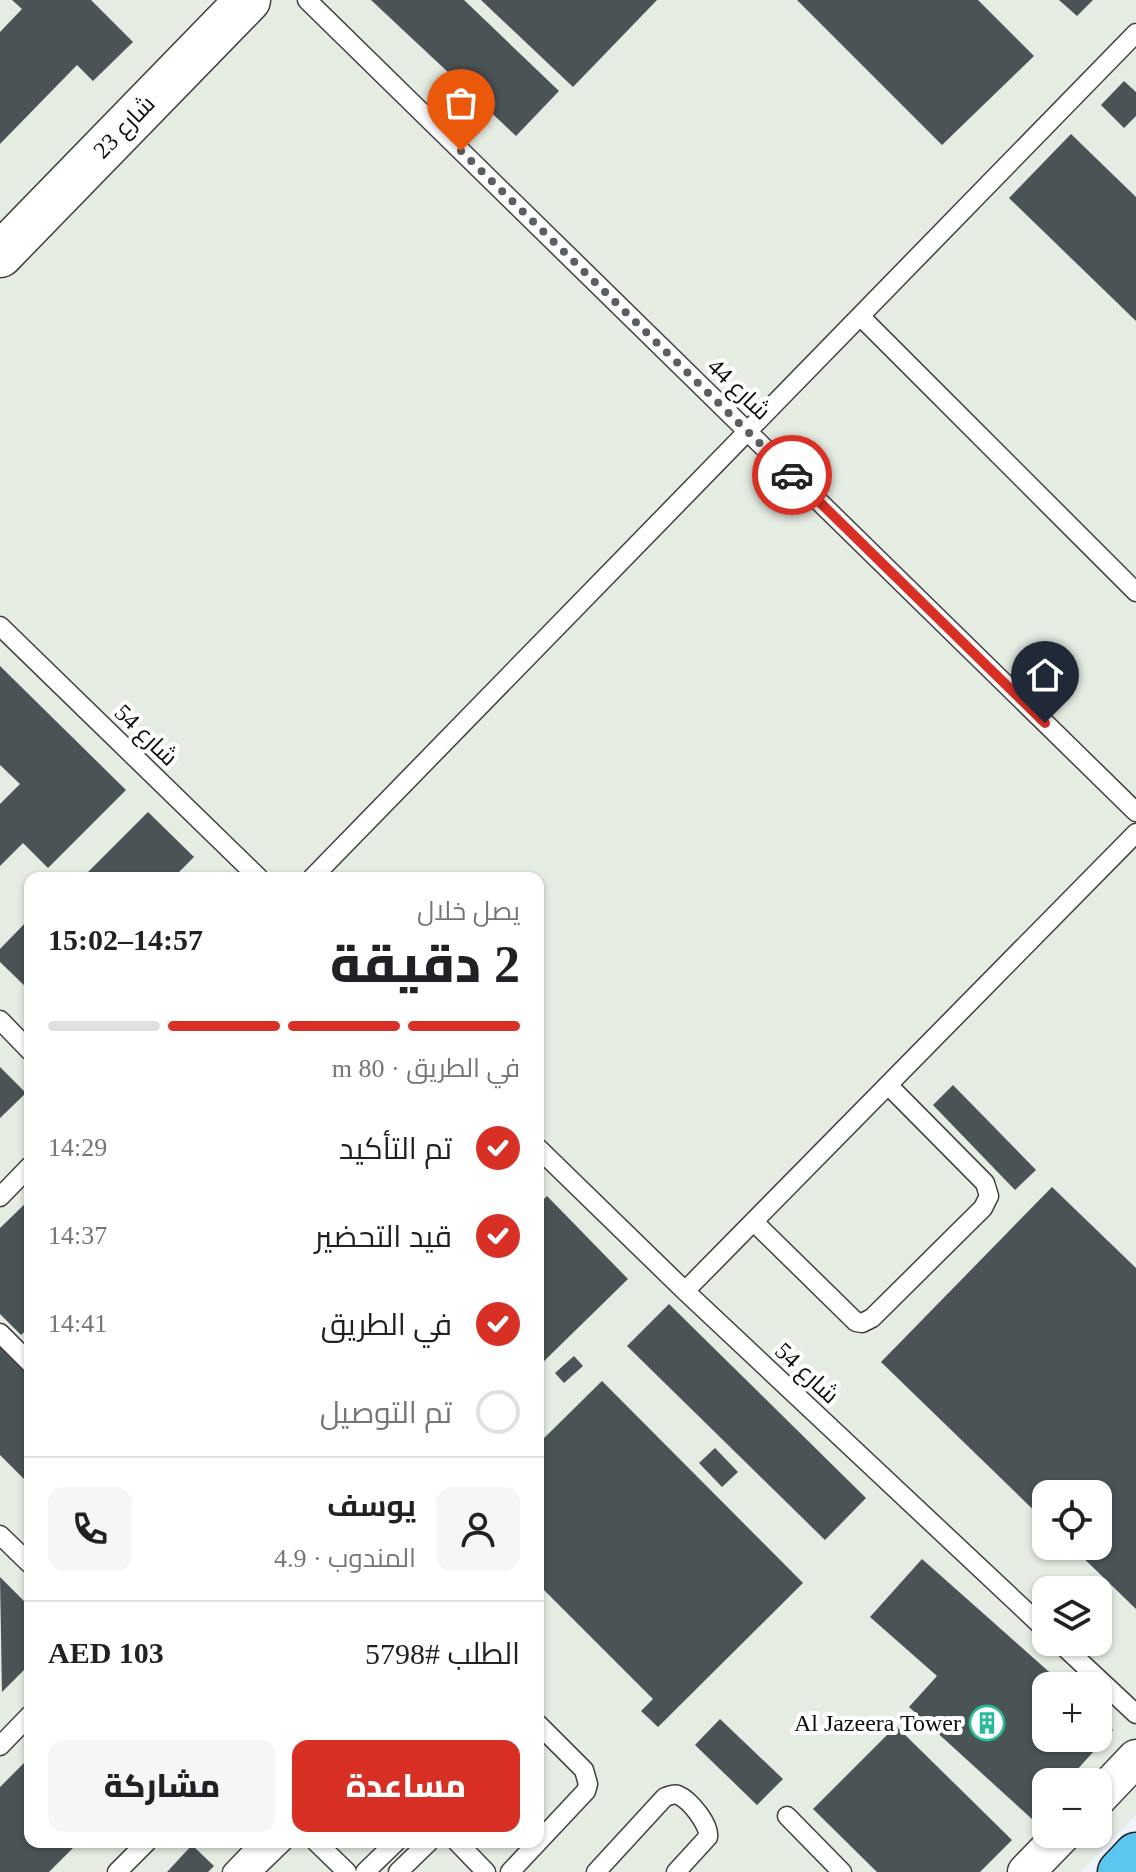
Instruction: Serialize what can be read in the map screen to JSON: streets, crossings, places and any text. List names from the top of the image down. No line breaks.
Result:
{"streets":{"street":["شارع 23"],"lane":["شارع 44","شارع 54"]},"places":{"building":["Al Jazeera Tower"]},"page":{"heading":["2 دقيقة","يصل خلال","14:57–15:02"],"panel":["يوسف","المندوب · 4.9","الطلب #5798","AED 103"],"bar":"في الطريق · 80 m","list":[["تم التأكيد","14:29"],["قيد التحضير","14:37"],["في الطريق","14:41"],"تم التوصيل"],"map_buttons":["+","−"],"buttons":["مساعدة","مشاركة"]}}
